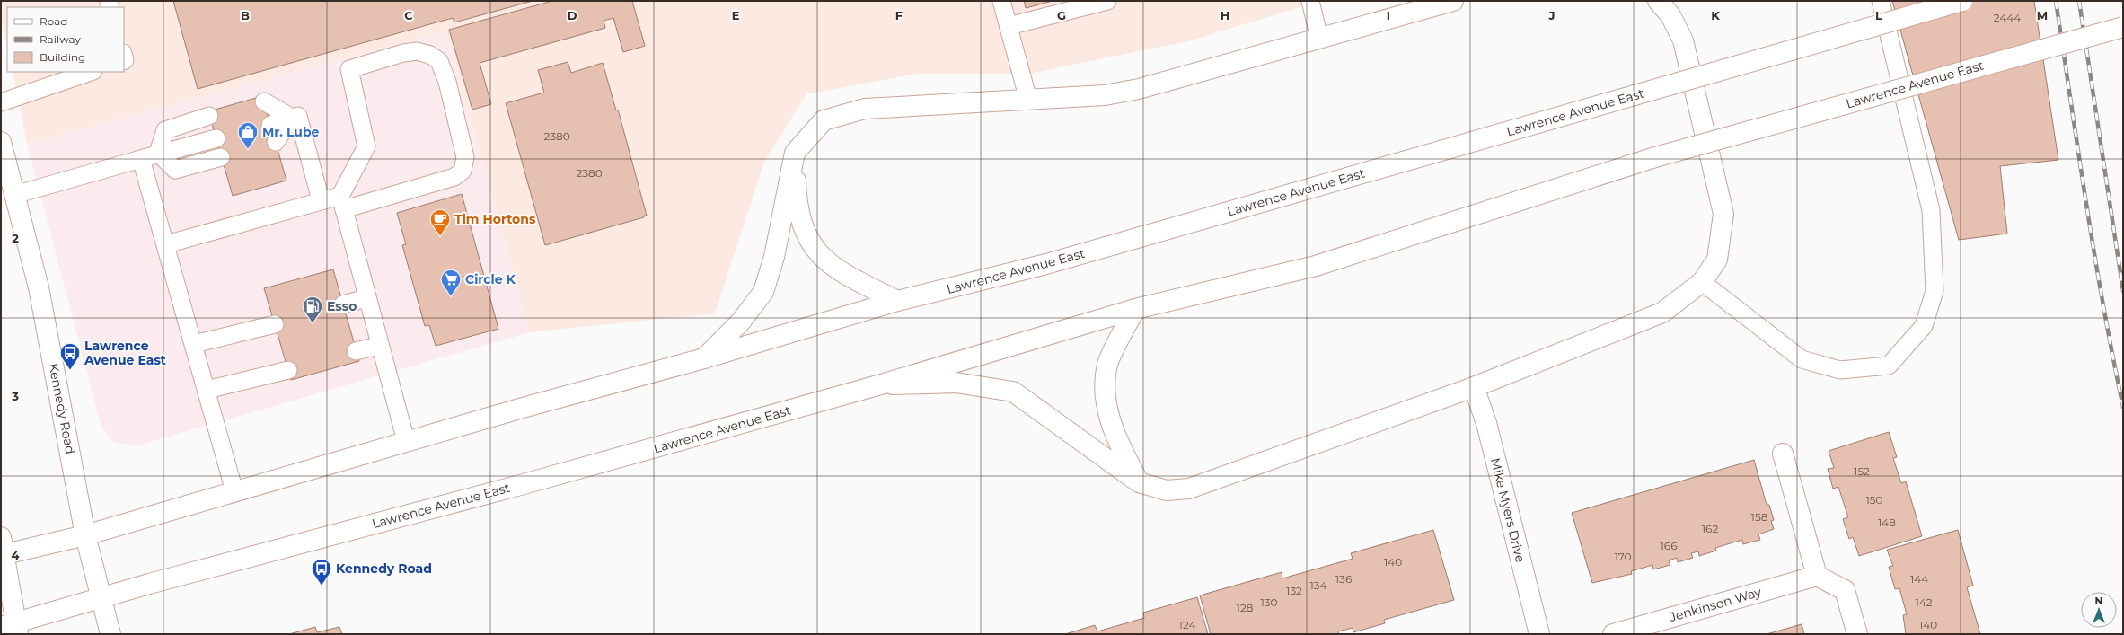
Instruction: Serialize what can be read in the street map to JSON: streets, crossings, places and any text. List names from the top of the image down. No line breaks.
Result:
{"streets":{"main road":["Lawrence Avenue East","Kennedy Road","Mike Myers Drive","Jenkinson Way"]},"crossings":[["Lawrence Avenue East","Kennedy Road"],["Lawrence Avenue East","Mike Myers Drive"]],"places":{"shop":["Mr. Lube"],"cafe":["Tim Hortons"],"supermarket":["Circle K"],"fuel station":["Esso"],"bus stop":["Lawrence Avenue East","Kennedy Road"]},"house_numbers":["2444","2380","2380","152","150","158","148","162","166","170","140","136","144","134","132","130","142","128","124","140"],"legend":["Road","Railway","Building"],"north":"top","grid":{"columns":["B","C","D","E","F","G","H","I","J","K","L","M"],"rows":["2","3","4"]}}
